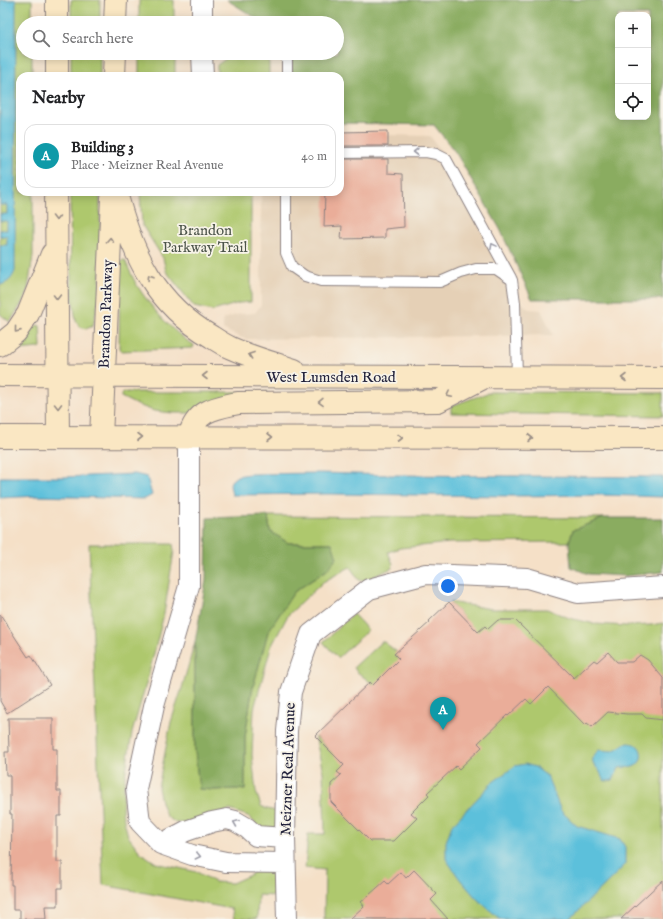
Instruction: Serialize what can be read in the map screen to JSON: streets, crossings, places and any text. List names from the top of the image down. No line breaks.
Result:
{"streets":{"main road":["Brandon Parkway","West Lumsden Road"],"street":["Meizner Real Avenue"]},"crossings":[["Brandon Parkway","West Lumsden Road"]],"parks":["Brandon Parkway Trail"],"page":{"map_buttons":["+","−"],"search":"Search here","heading":"Nearby","list":[{"mark":"A","name":"Building 3","note":"Place · Meizner Real Avenue","value":"40 m"}],"pins":"A"}}
